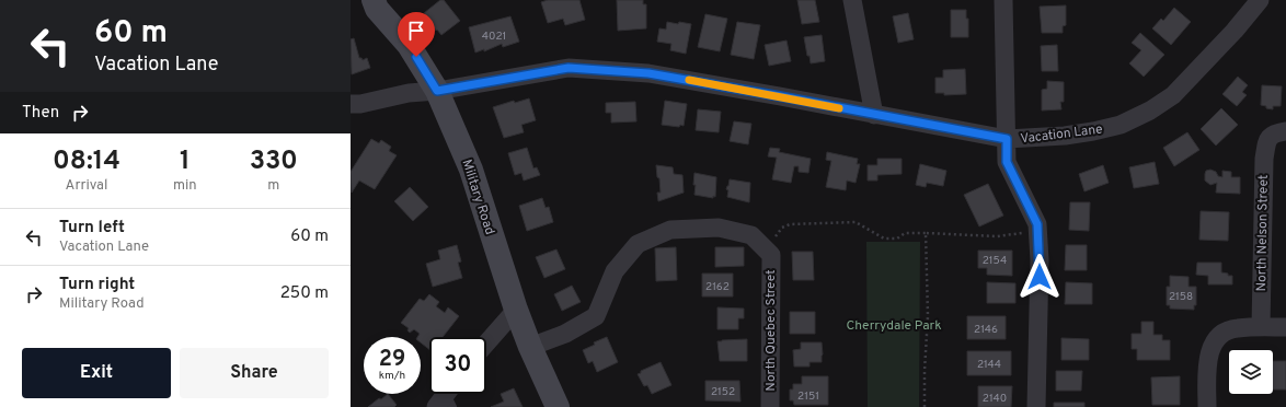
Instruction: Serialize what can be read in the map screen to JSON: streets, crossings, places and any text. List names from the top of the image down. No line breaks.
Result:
{"streets":{"main road":["Military Road"],"street":["Vacation Lane","North Nelson Street","North Quebec Street"]},"crossings":[["Vacation Lane","Military Road"],["Military Road","North Quebec Street"]],"parks":["Cherrydale Park"],"house_numbers":["4021","2154","2162","2158","2146","2144","2152","2151","2140"],"page":{"turn":["60 m","Vacation Lane"],"then":"Then","eta":["08:14","Arrival","1","min","330","m"],"list":[{"name":"Turn left","note":"Vacation Lane","value":"60 m"},{"name":"Turn right","note":"Military Road","value":"250 m"}],"speed":"29 km/h","limit":"30","buttons":["Exit","Share"]}}
